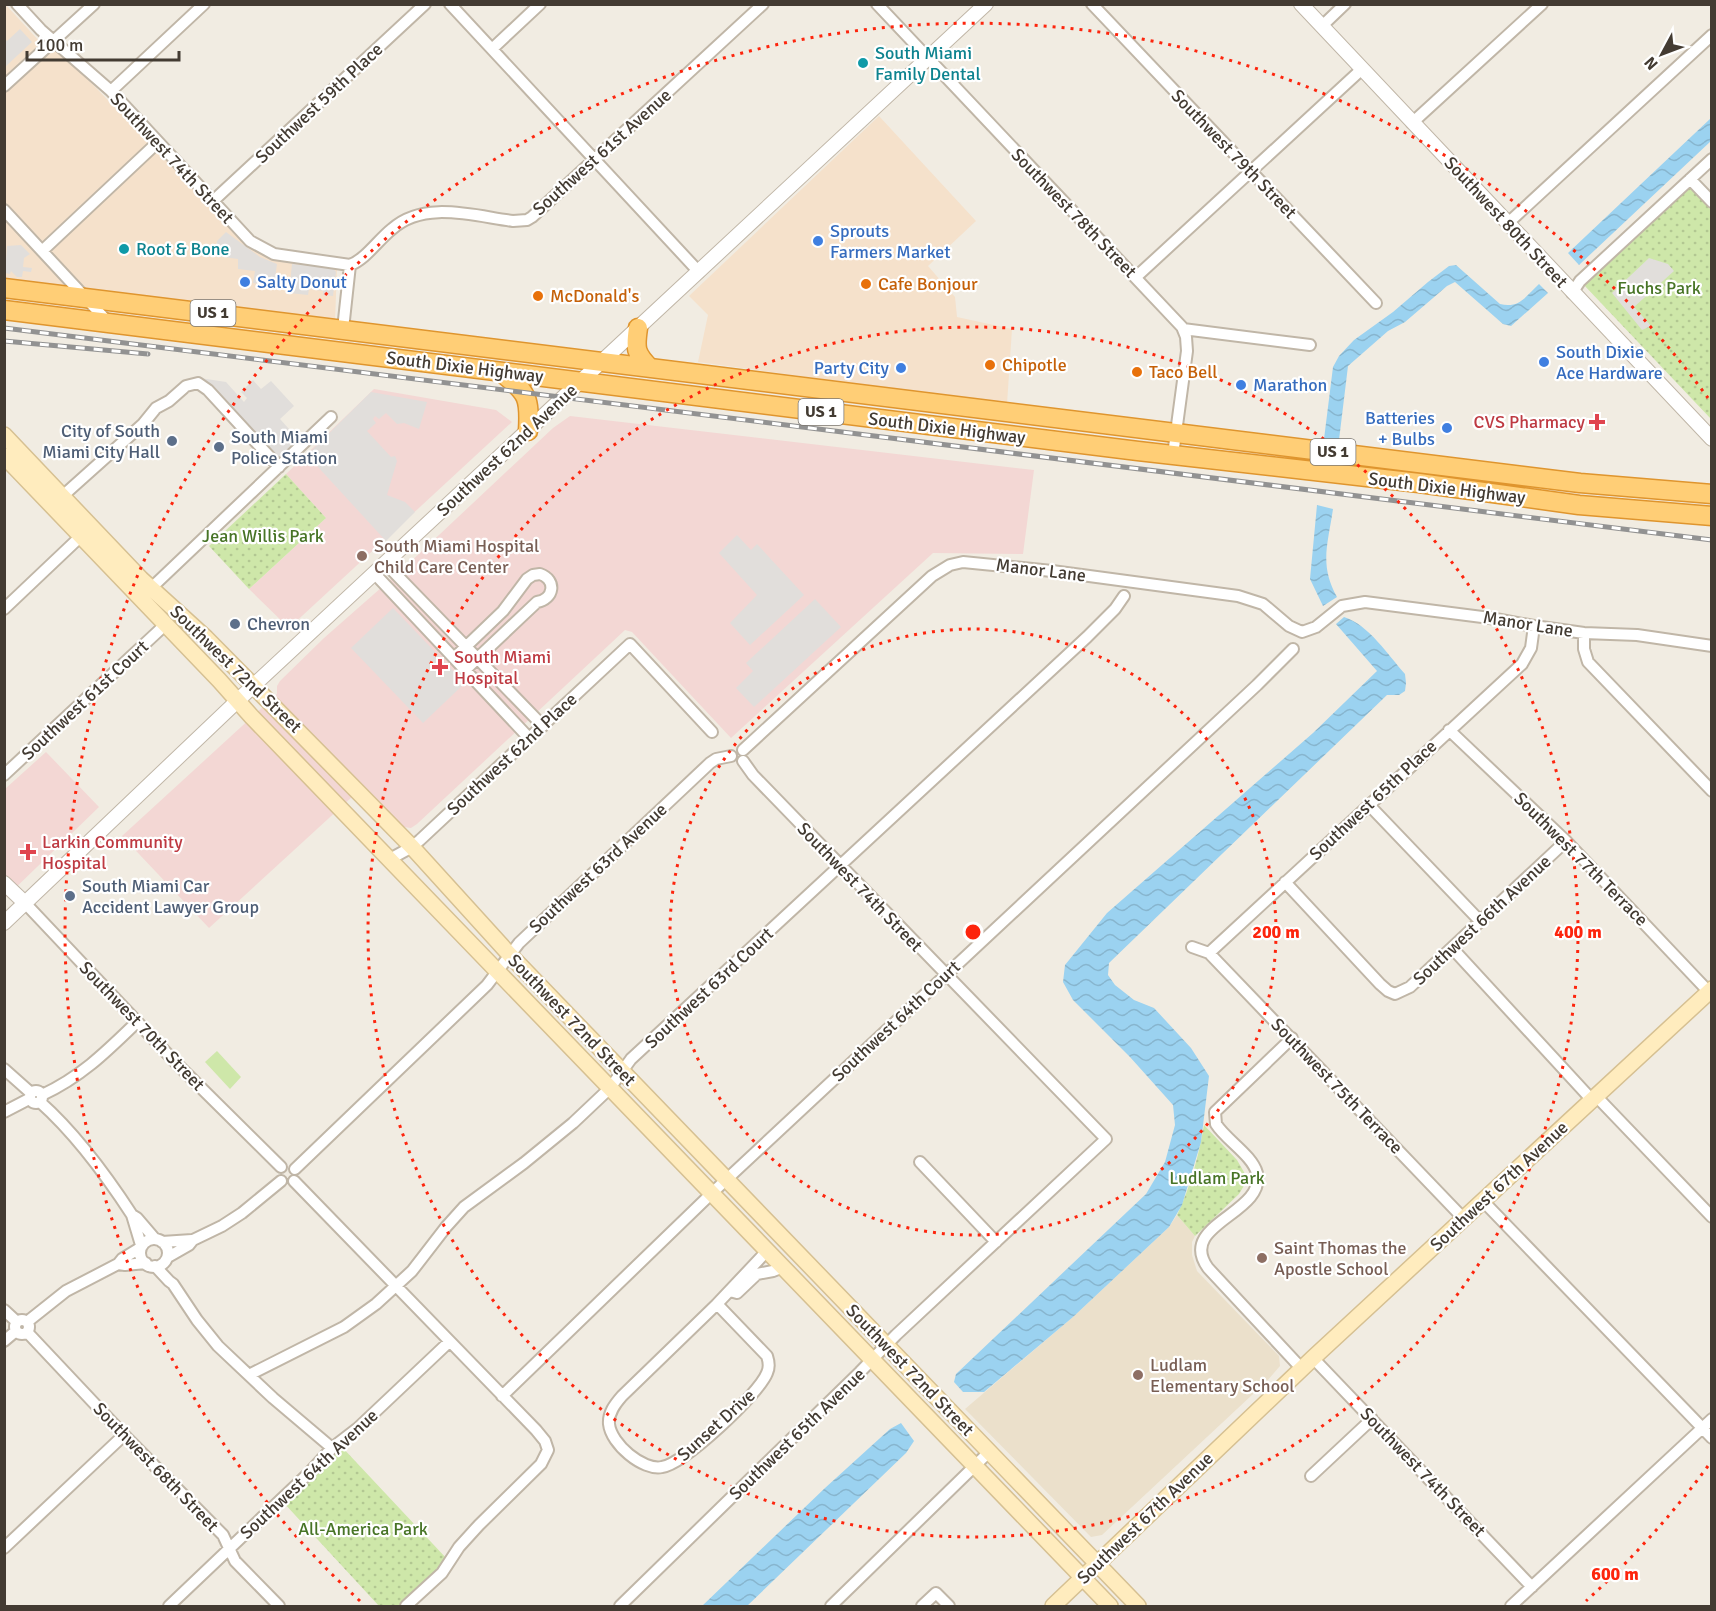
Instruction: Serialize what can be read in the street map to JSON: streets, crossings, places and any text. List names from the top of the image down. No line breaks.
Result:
{"streets":{"highway":["US 1","South Dixie Highway"],"main road":["Southwest 72nd Street","Southwest 67th Avenue"],"street":["Southwest 59th Place","Southwest 61st Avenue","Southwest 79th Street","Southwest 74th Street","Southwest 78th Street","Southwest 80th Street","Southwest 62nd Avenue","Manor Lane","Southwest 61st Court","Southwest 62nd Place","Southwest 65th Place","Southwest 77th Terrace","Southwest 63rd Avenue","Southwest 66th Avenue","Southwest 63rd Court","Southwest 64th Court","Southwest 70th Street","Southwest 75th Terrace","Sunset Drive","Southwest 65th Avenue","Southwest 68th Street","Southwest 64th Avenue"]},"crossings":[["Southwest 59th Place","Southwest 74th Street"],["Southwest 61st Avenue","Southwest 74th Street"],["Southwest 74th Street","Southwest 63rd Avenue"],["Southwest 74th Street","Southwest 63rd Court"],["Southwest 74th Street","Southwest 64th Court"],["Southwest 74th Street","Southwest 67th Avenue"],["Southwest 74th Street","Southwest 65th Avenue"],["Southwest 78th Street","Southwest 62nd Avenue"],["South Dixie Highway","Southwest 62nd Avenue"],["Southwest 62nd Avenue","Southwest 72nd Street"],["Southwest 62nd Avenue","Southwest 70th Street"],["Manor Lane","Southwest 65th Place"],["Manor Lane","Southwest 63rd Avenue"],["Southwest 72nd Street","Southwest 61st Court"],["Southwest 72nd Street","Southwest 62nd Place"],["Southwest 72nd Street","Southwest 63rd Avenue"],["Southwest 72nd Street","Southwest 63rd Court"],["Southwest 72nd Street","Southwest 64th Court"],["Southwest 72nd Street","Southwest 67th Avenue"],["Southwest 72nd Street","Southwest 65th Avenue"],["Southwest 65th Place","Southwest 77th Terrace"],["Southwest 65th Place","Southwest 66th Avenue"],["Southwest 65th Place","Southwest 75th Terrace"],["Southwest 77th Terrace","Southwest 66th Avenue"],["Southwest 77th Terrace","Southwest 67th Avenue"],["Southwest 63rd Avenue","Southwest 70th Street"],["Southwest 75th Terrace","Southwest 67th Avenue"],["Southwest 68th Street","Southwest 64th Avenue"]],"parks":["Fuchs Park","Jean Willis Park","Ludlam Park","All-America Park"],"places":{"other":["South Miami Family Dental","Sprouts Farmers Market","Root & Bone","Salty Donut","Cafe Bonjour","McDonald's","South Dixie Ace Hardware","Chipotle","Party City","Taco Bell","Marathon","Batteries + Bulbs","City of South Miami City Hall","South Miami Police Station","South Miami Hospital Child Care Center","Chevron","South Miami Car Accident Lawyer Group","Saint Thomas the Apostle School","Ludlam Elementary School"],"health":["CVS Pharmacy","South Miami Hospital","Larkin Community Hospital"]},"scale_bar":"100 m","north":"bottom left","rings":["200 m","400 m","600 m"]}
